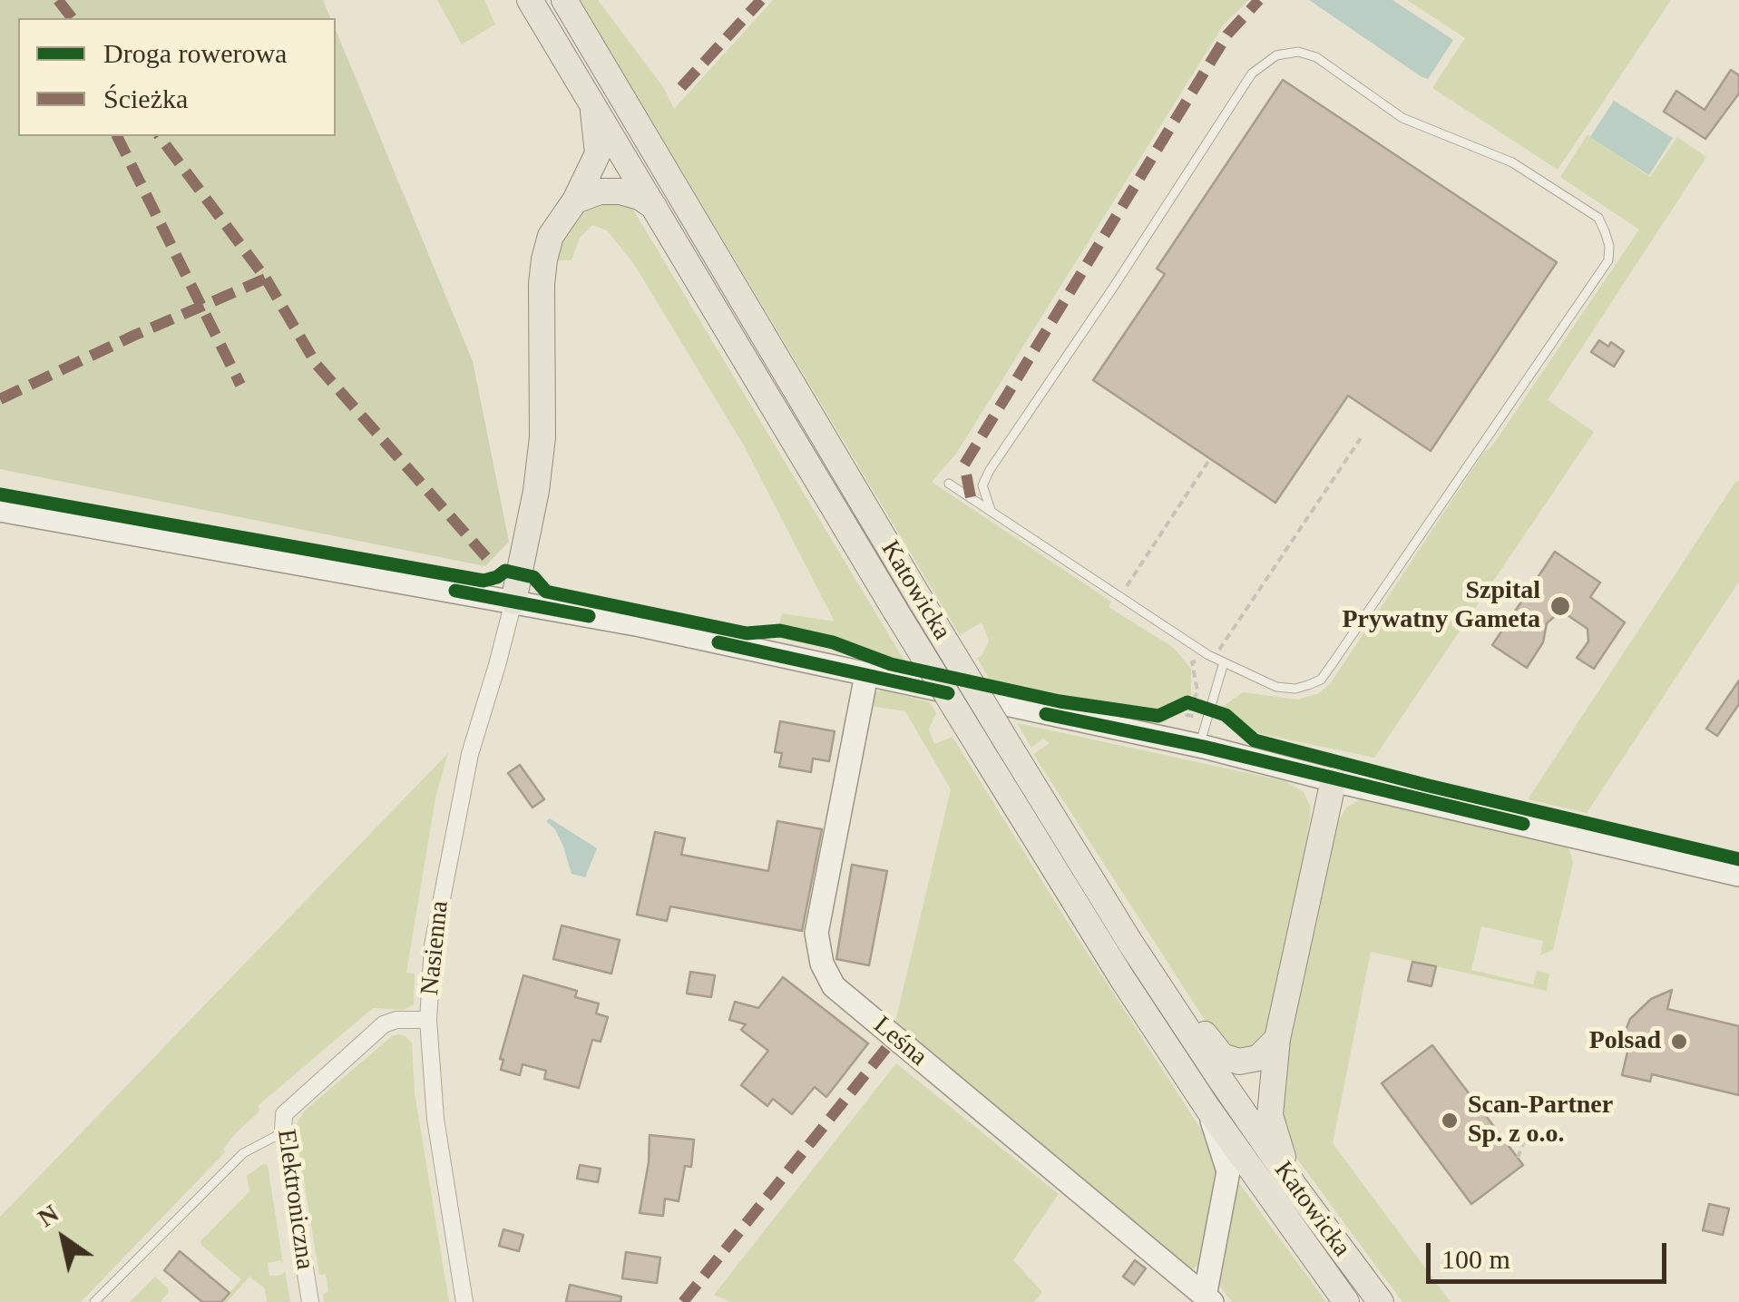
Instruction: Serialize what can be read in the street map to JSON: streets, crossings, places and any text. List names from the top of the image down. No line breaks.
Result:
{"streets":{"main road":["Katowicka"],"street":["Nasienna","Leśna","Elektroniczna"]},"crossings":[["Nasienna","Elektroniczna"]],"places":["Szpital Prywatny Gameta","Polsad","Scan-Partner Sp. z o.o."],"legend":["Droga rowerowa","Ścieżka"],"scale_bar":"100 m","north":"top left"}
